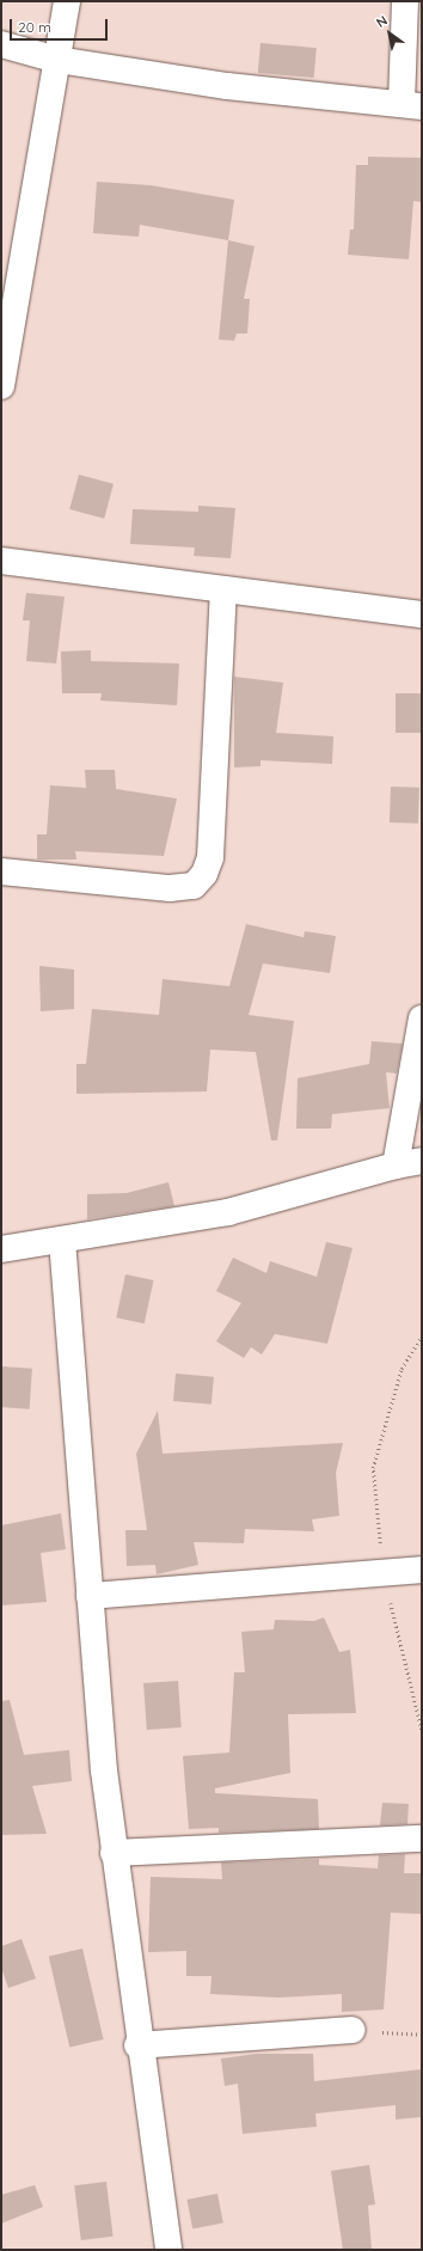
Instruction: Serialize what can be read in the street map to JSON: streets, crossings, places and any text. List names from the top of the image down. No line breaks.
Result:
{"scale_bar":"20 m","north":"top left"}
